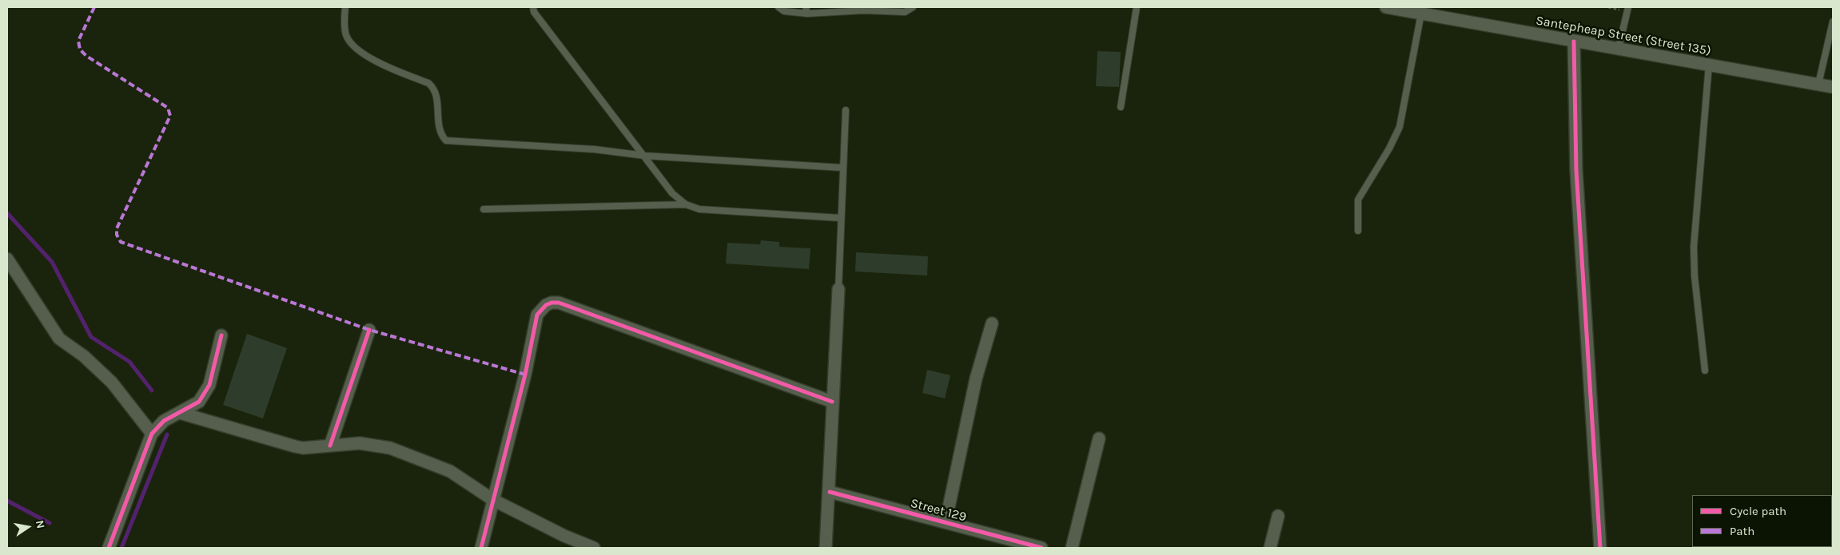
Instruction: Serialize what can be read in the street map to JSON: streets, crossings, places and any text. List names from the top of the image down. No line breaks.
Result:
{"streets":{"street":["Santepheap Street (Street 135)","Street 129"]},"legend":["Cycle path","Path"],"north":"right"}
